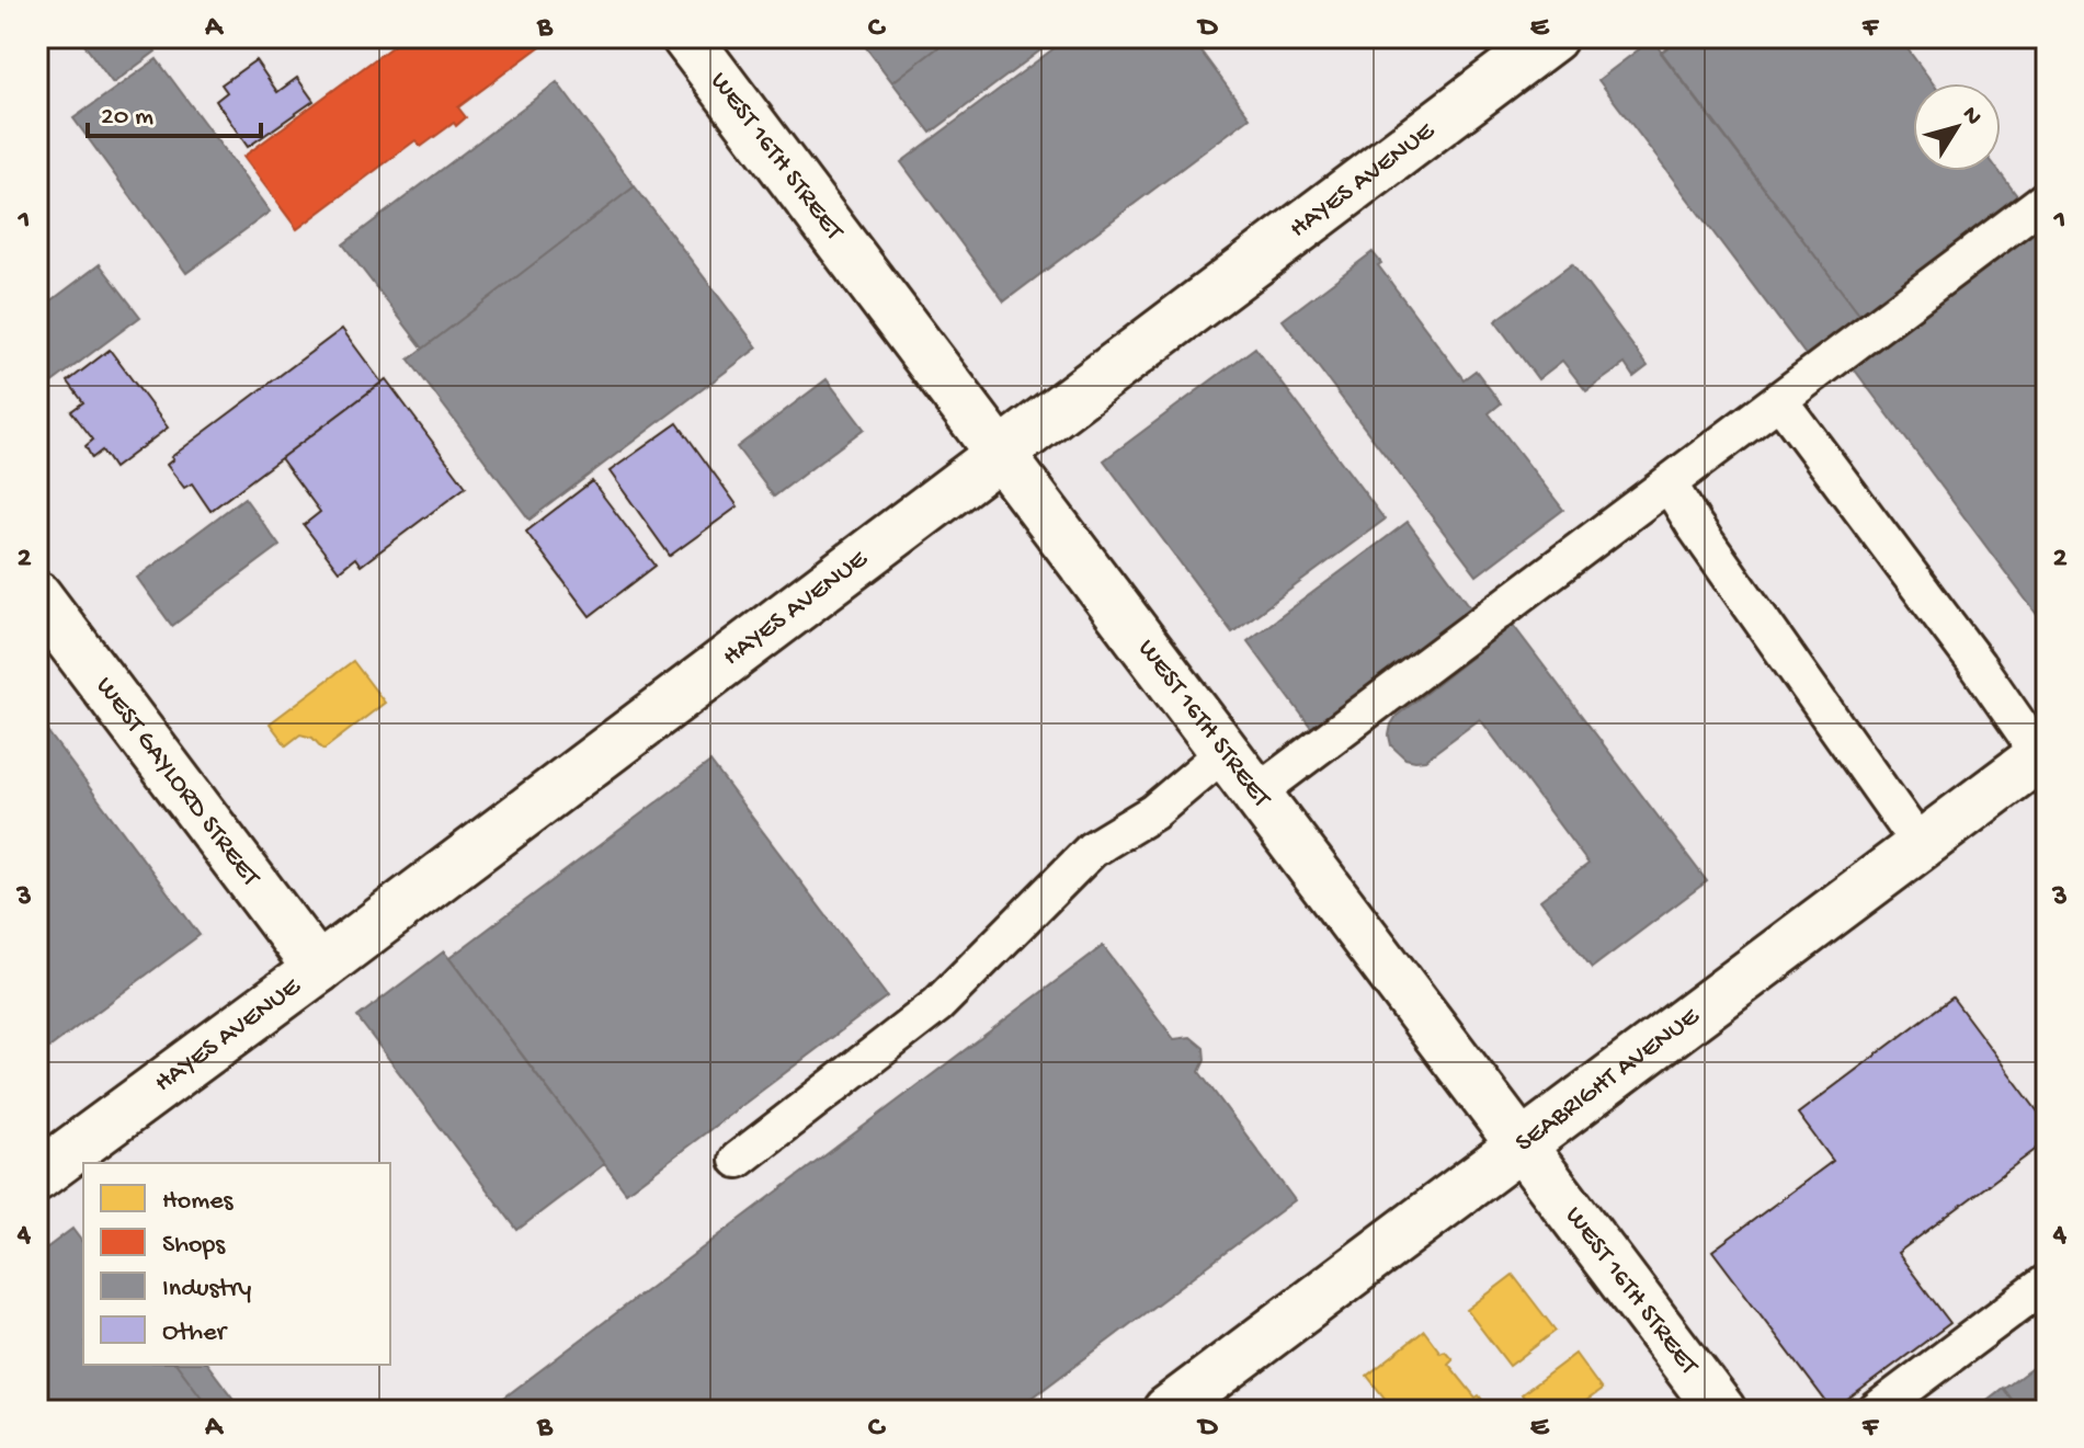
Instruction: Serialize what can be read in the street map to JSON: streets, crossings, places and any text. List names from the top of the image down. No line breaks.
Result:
{"streets":{"street":["WEST 16TH STREET","HAYES AVENUE","WEST GAYLORD STREET","SEABRIGHT AVENUE"]},"crossings":[["WEST 16TH STREET","HAYES AVENUE"],["WEST 16TH STREET","SEABRIGHT AVENUE"],["HAYES AVENUE","WEST GAYLORD STREET"]],"legend":["Homes","Shops","Industry","Other"],"scale_bar":"20 m","north":"top right","grid":{"columns":["A","B","C","D","E","F"],"rows":["1","2","3","4"]}}
